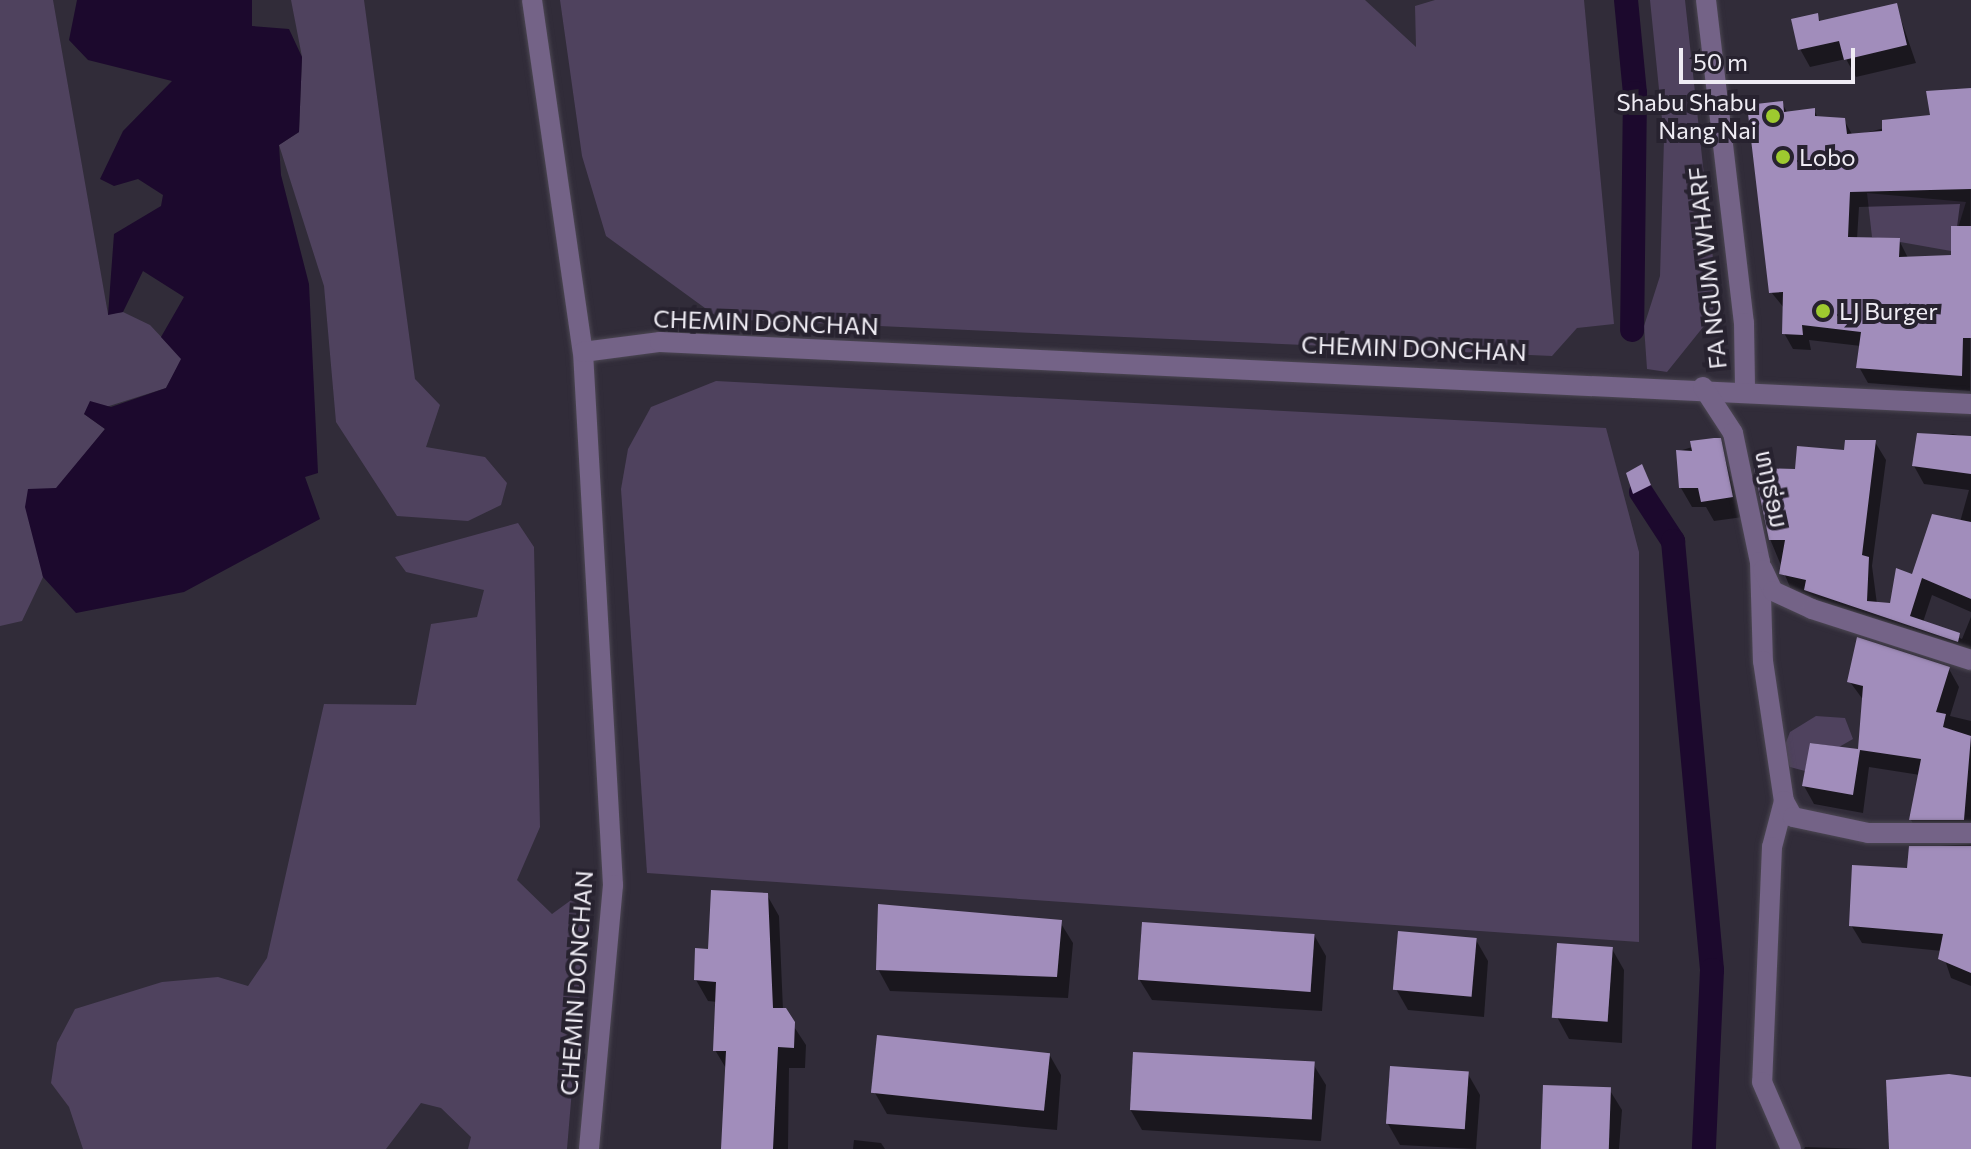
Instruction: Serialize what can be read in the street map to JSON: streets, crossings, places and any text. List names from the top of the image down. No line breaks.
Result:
{"streets":{"street":["FA NGUM WHARF","CHEMIN DONCHAN","ທາງຮ່ອມ"]},"crossings":[["FA NGUM WHARF","CHEMIN DONCHAN"],["CHEMIN DONCHAN","ທາງຮ່ອມ"]],"places":["Shabu Shabu Nang Nai","Lobo","LJ Burger"],"scale_bar":"50 m"}
